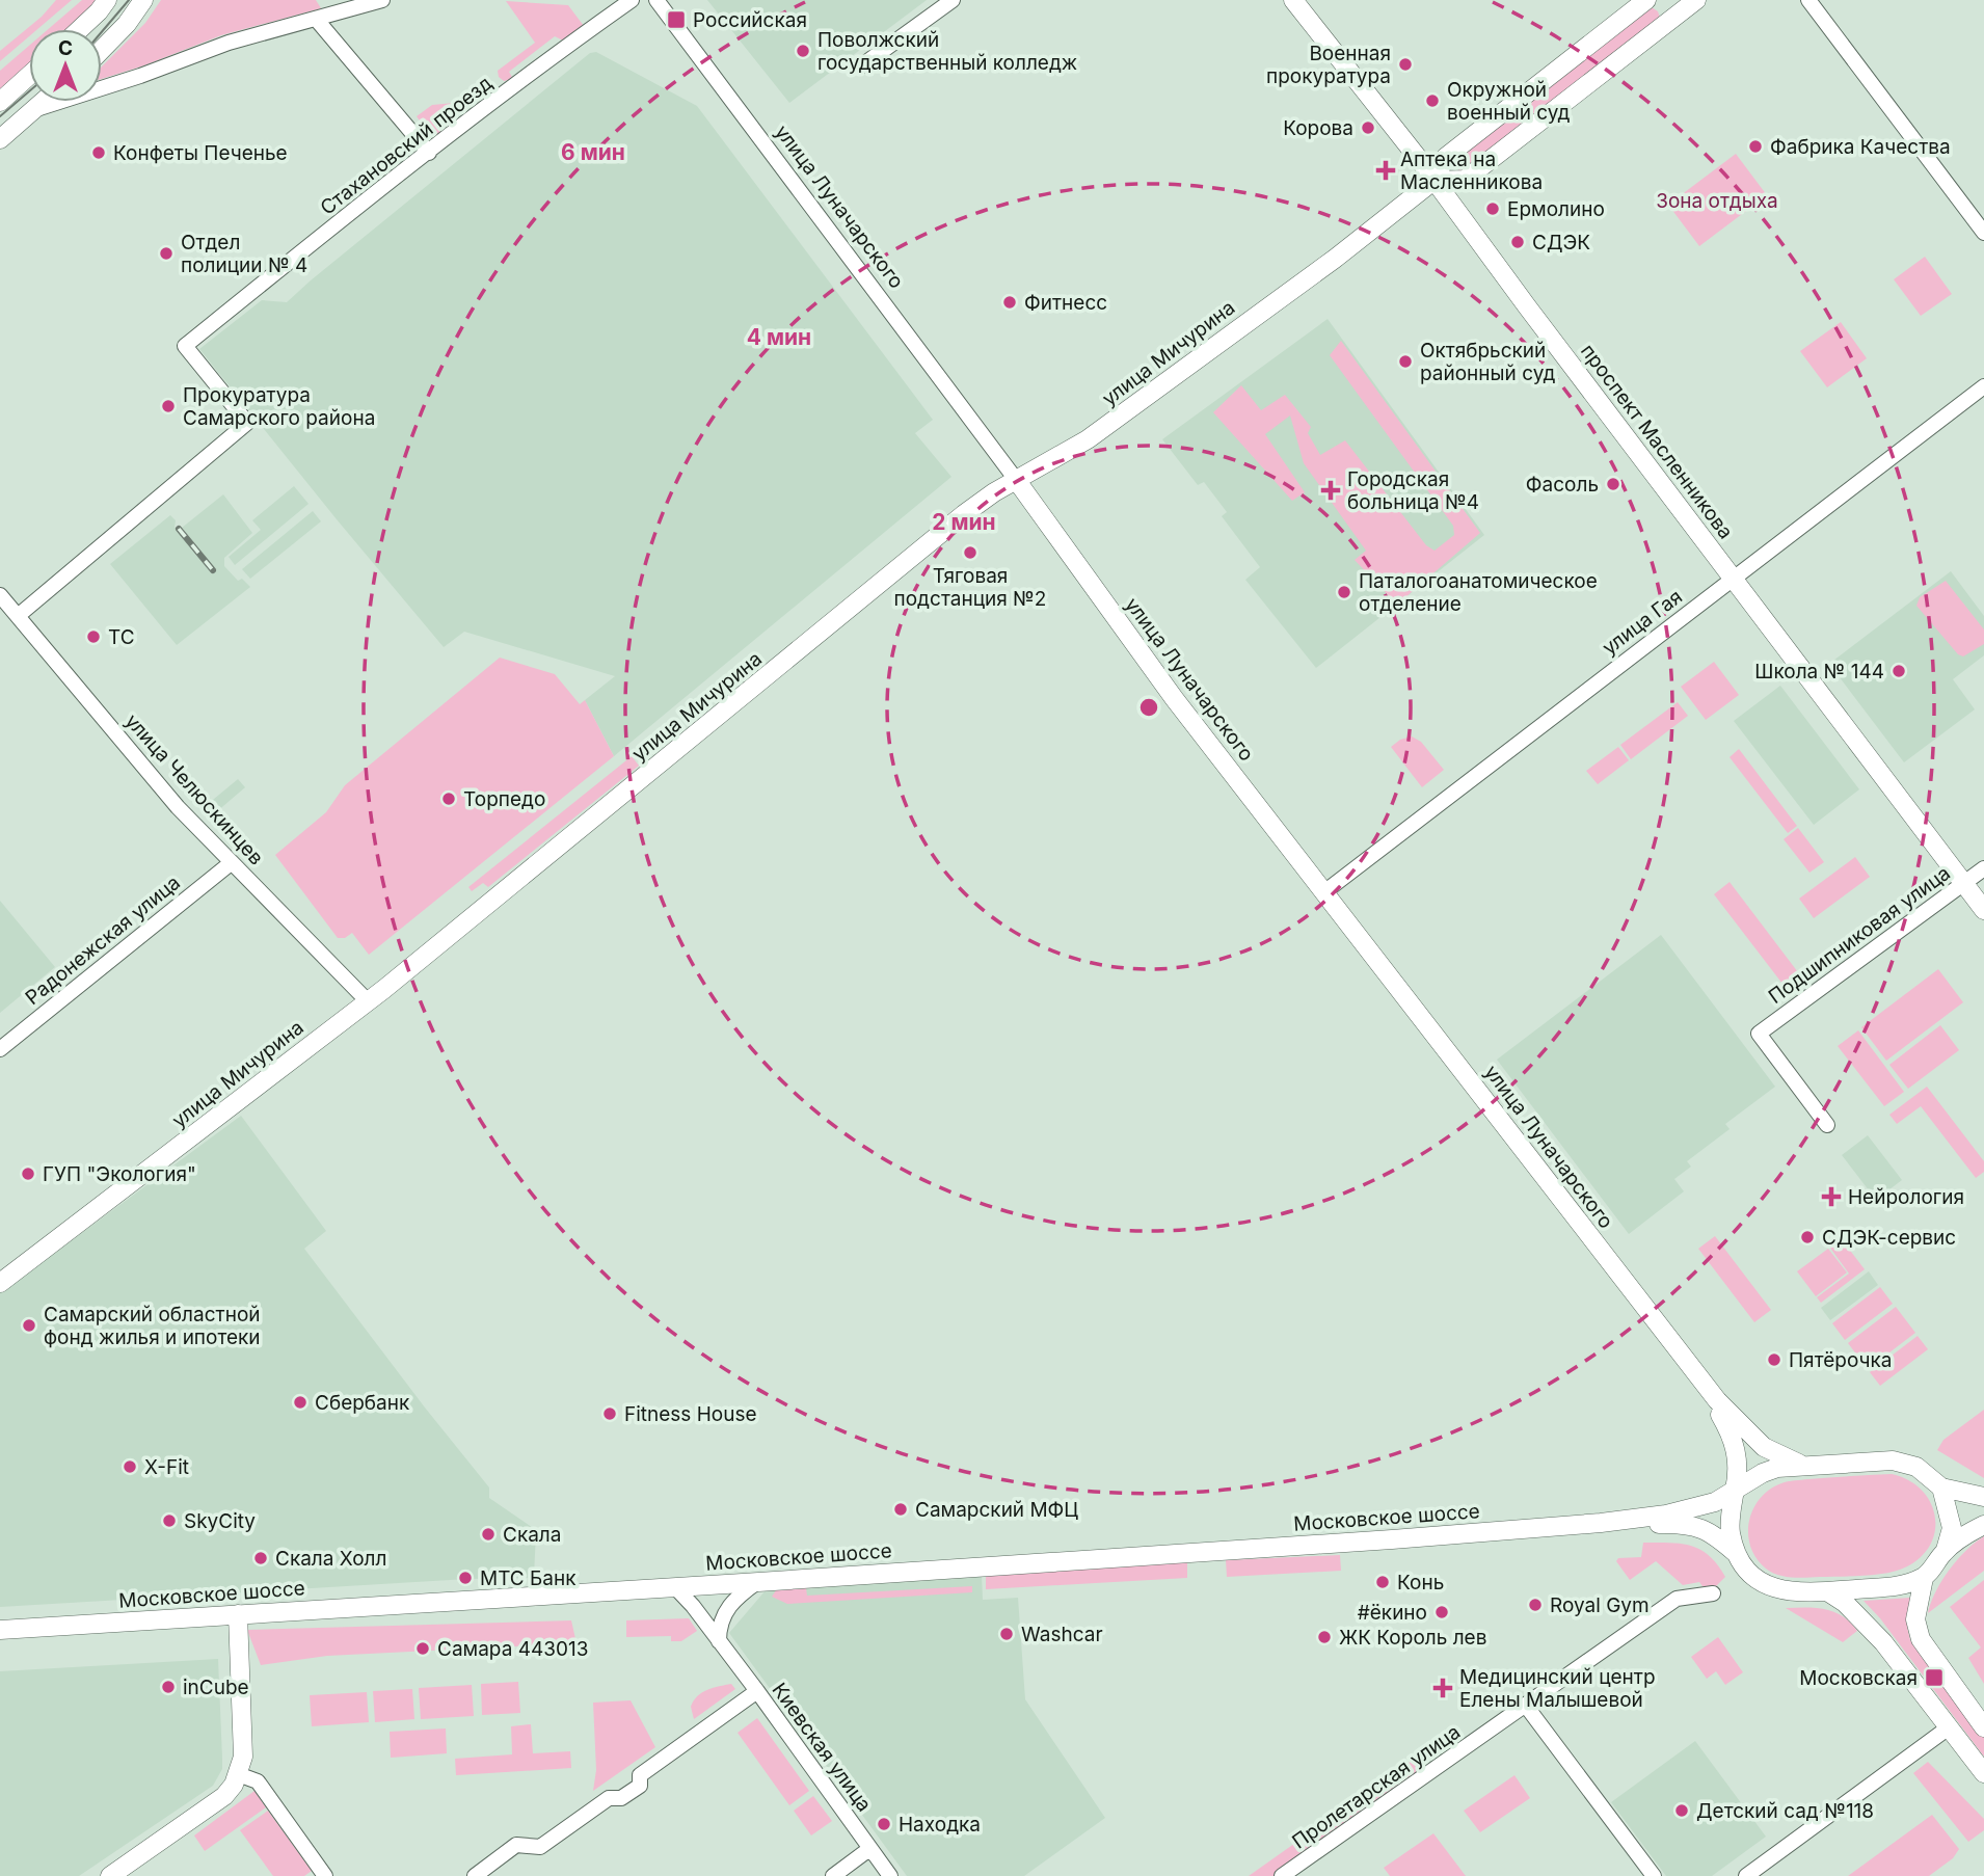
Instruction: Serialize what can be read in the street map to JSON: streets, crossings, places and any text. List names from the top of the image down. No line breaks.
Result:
{"streets":{"main road":["улица Луначарского","улица Мичурина","проспект Масленникова","Московское шоссе"],"street":["Стахановский проезд","улица Гая","улица Челюскинцев","Подшипниковая улица","Радонежская улица","Киевская улица","Пролетарская улица"]},"crossings":[["Стахановский проезд","улица Челюскинцев"],["улица Луначарского","улица Мичурина"],["улица Луначарского","улица Гая"],["улица Луначарского","Московское шоссе"],["улица Мичурина","проспект Масленникова"],["улица Мичурина","улица Челюскинцев"],["проспект Масленникова","улица Гая"],["проспект Масленникова","Подшипниковая улица"],["улица Челюскинцев","Радонежская улица"],["Московское шоссе","Киевская улица"]],"parks":["Зона отдыха"],"places":{"transit":["Российская","Московская"],"other":["Поволжский государственный колледж","Военная прокуратура","Окружной военный суд","Корова","Фабрика Качества","Конфеты Печенье","Ермолино","СДЭК","Отдел полиции № 4","Фитнесс","Октябрьский районный суд","Прокуратура Самарского района","Фасоль","Тяговая подстанция №2","Паталогоанатомическое отделение","ТС","Школа № 144","Торпедо","ГУП \"Экология\"","СДЭК-сервис","Самарский областной фонд жилья и ипотеки","Пятёрочка","Сбербанк","Fitness House","X-Fit","Самарский МФЦ","SkyCity","Скала","Скала Холл","МТС Банк","Конь","Royal Gym","#ёкино","Washcar","ЖК Король лев","Самара 443013","inCube","Детский сад №118","Находка"],"health":["Аптека на Масленникова","Городская больница №4","Нейрология","Медицинский центр Елены Малышевой"]},"north":"top","rings":["6 мин","4 мин","2 мин"]}
